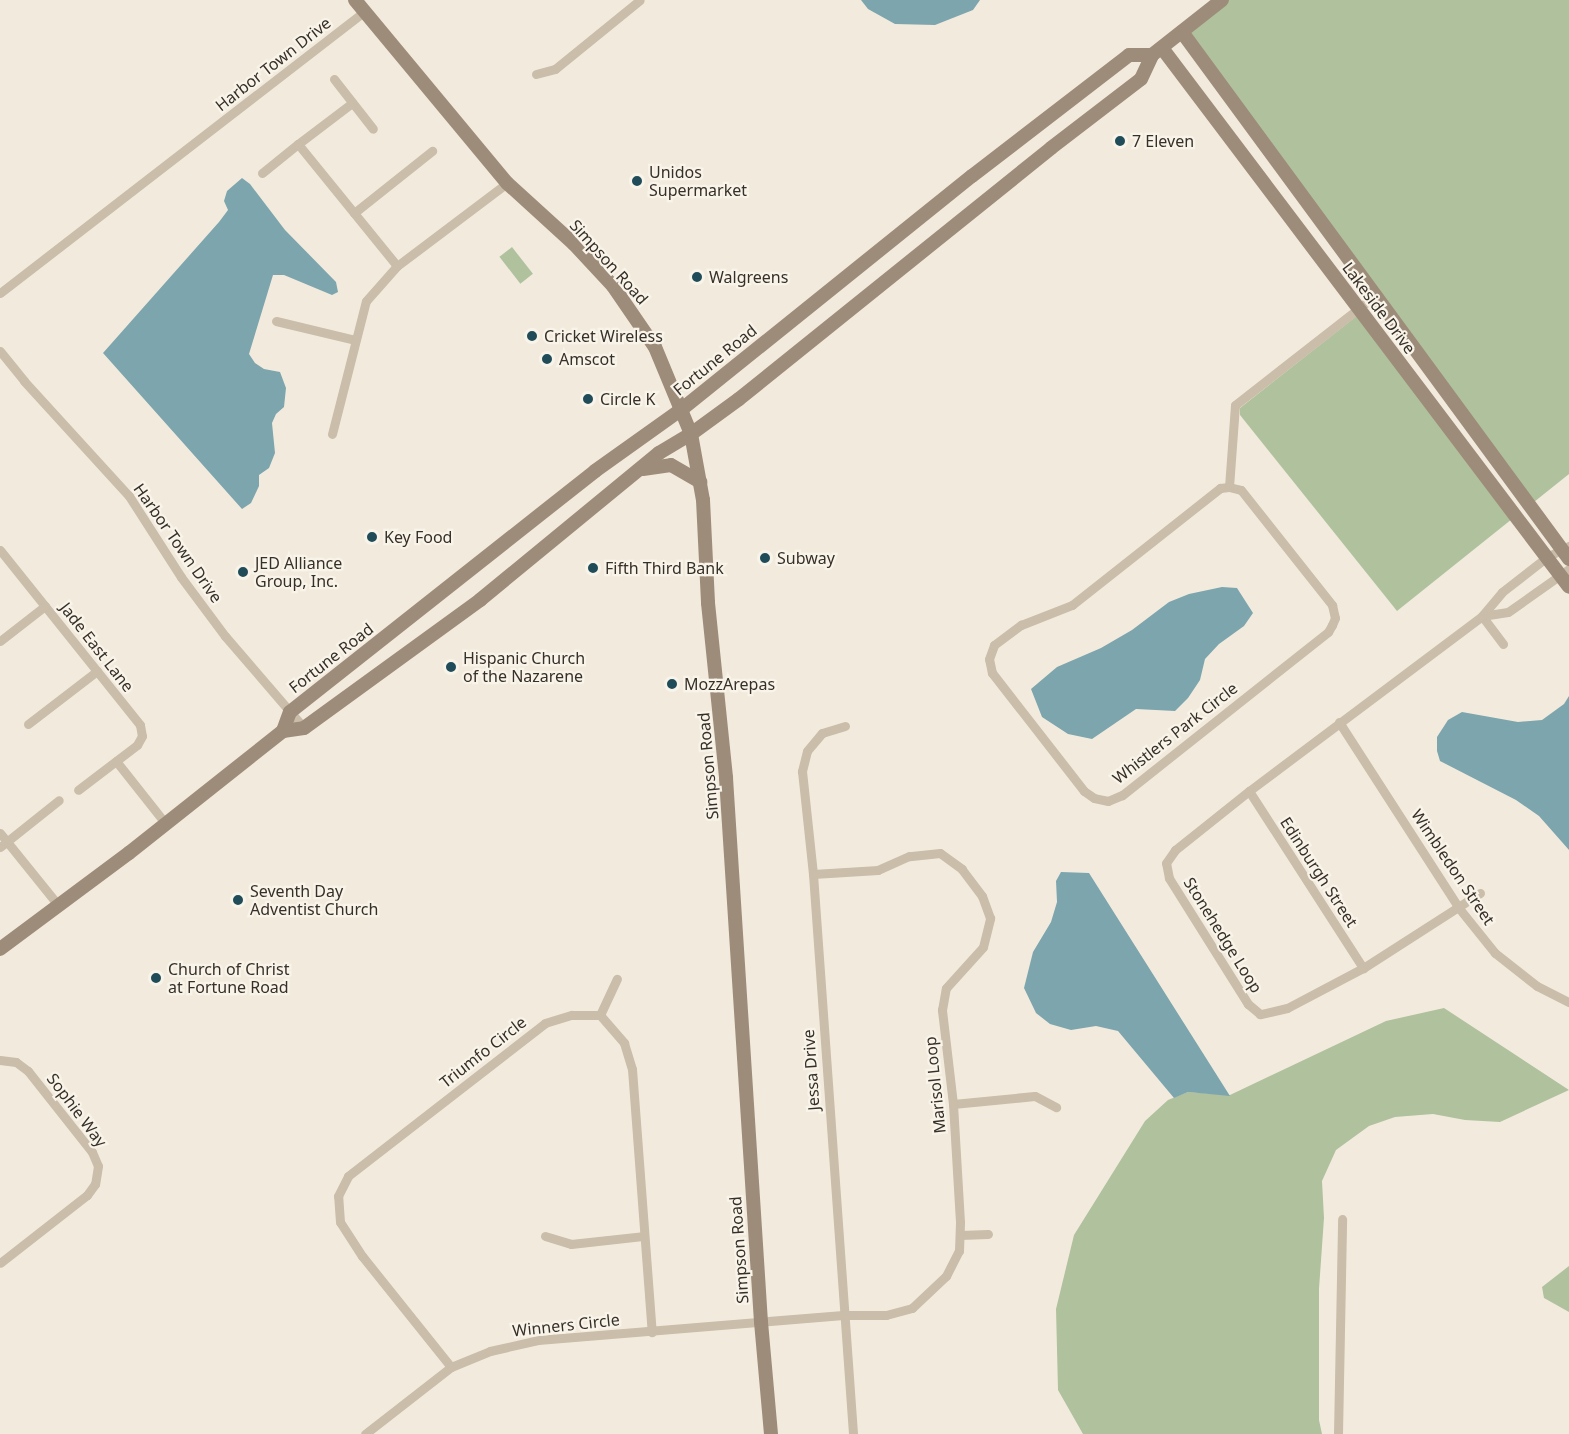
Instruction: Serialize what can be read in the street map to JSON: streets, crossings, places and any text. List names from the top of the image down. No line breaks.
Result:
{"streets":{"main road":["Simpson Road","Lakeside Drive","Fortune Road"],"street":["Harbor Town Drive","Jade East Lane","Whistlers Park Circle","Wimbledon Street","Edinburgh Street","Stonehedge Loop","Triumfo Circle","Jessa Drive","Marisol Loop","Sophie Way","Winners Circle"]},"crossings":[["Harbor Town Drive","Simpson Road"],["Harbor Town Drive","Fortune Road"],["Simpson Road","Fortune Road"],["Simpson Road","Marisol Loop"],["Simpson Road","Winners Circle"],["Lakeside Drive","Fortune Road"],["Lakeside Drive","Stonehedge Loop"],["Wimbledon Street","Stonehedge Loop"],["Edinburgh Street","Stonehedge Loop"],["Triumfo Circle","Winners Circle"],["Jessa Drive","Marisol Loop"],["Marisol Loop","Winners Circle"]],"places":["7 Eleven","Unidos Supermarket","Walgreens","Cricket Wireless","Amscot","Circle K","Key Food","Subway","Fifth Third Bank","JED Alliance Group, Inc.","Hispanic Church of the Nazarene","MozzArepas","Seventh Day Adventist Church","Church of Christ at Fortune Road"]}
